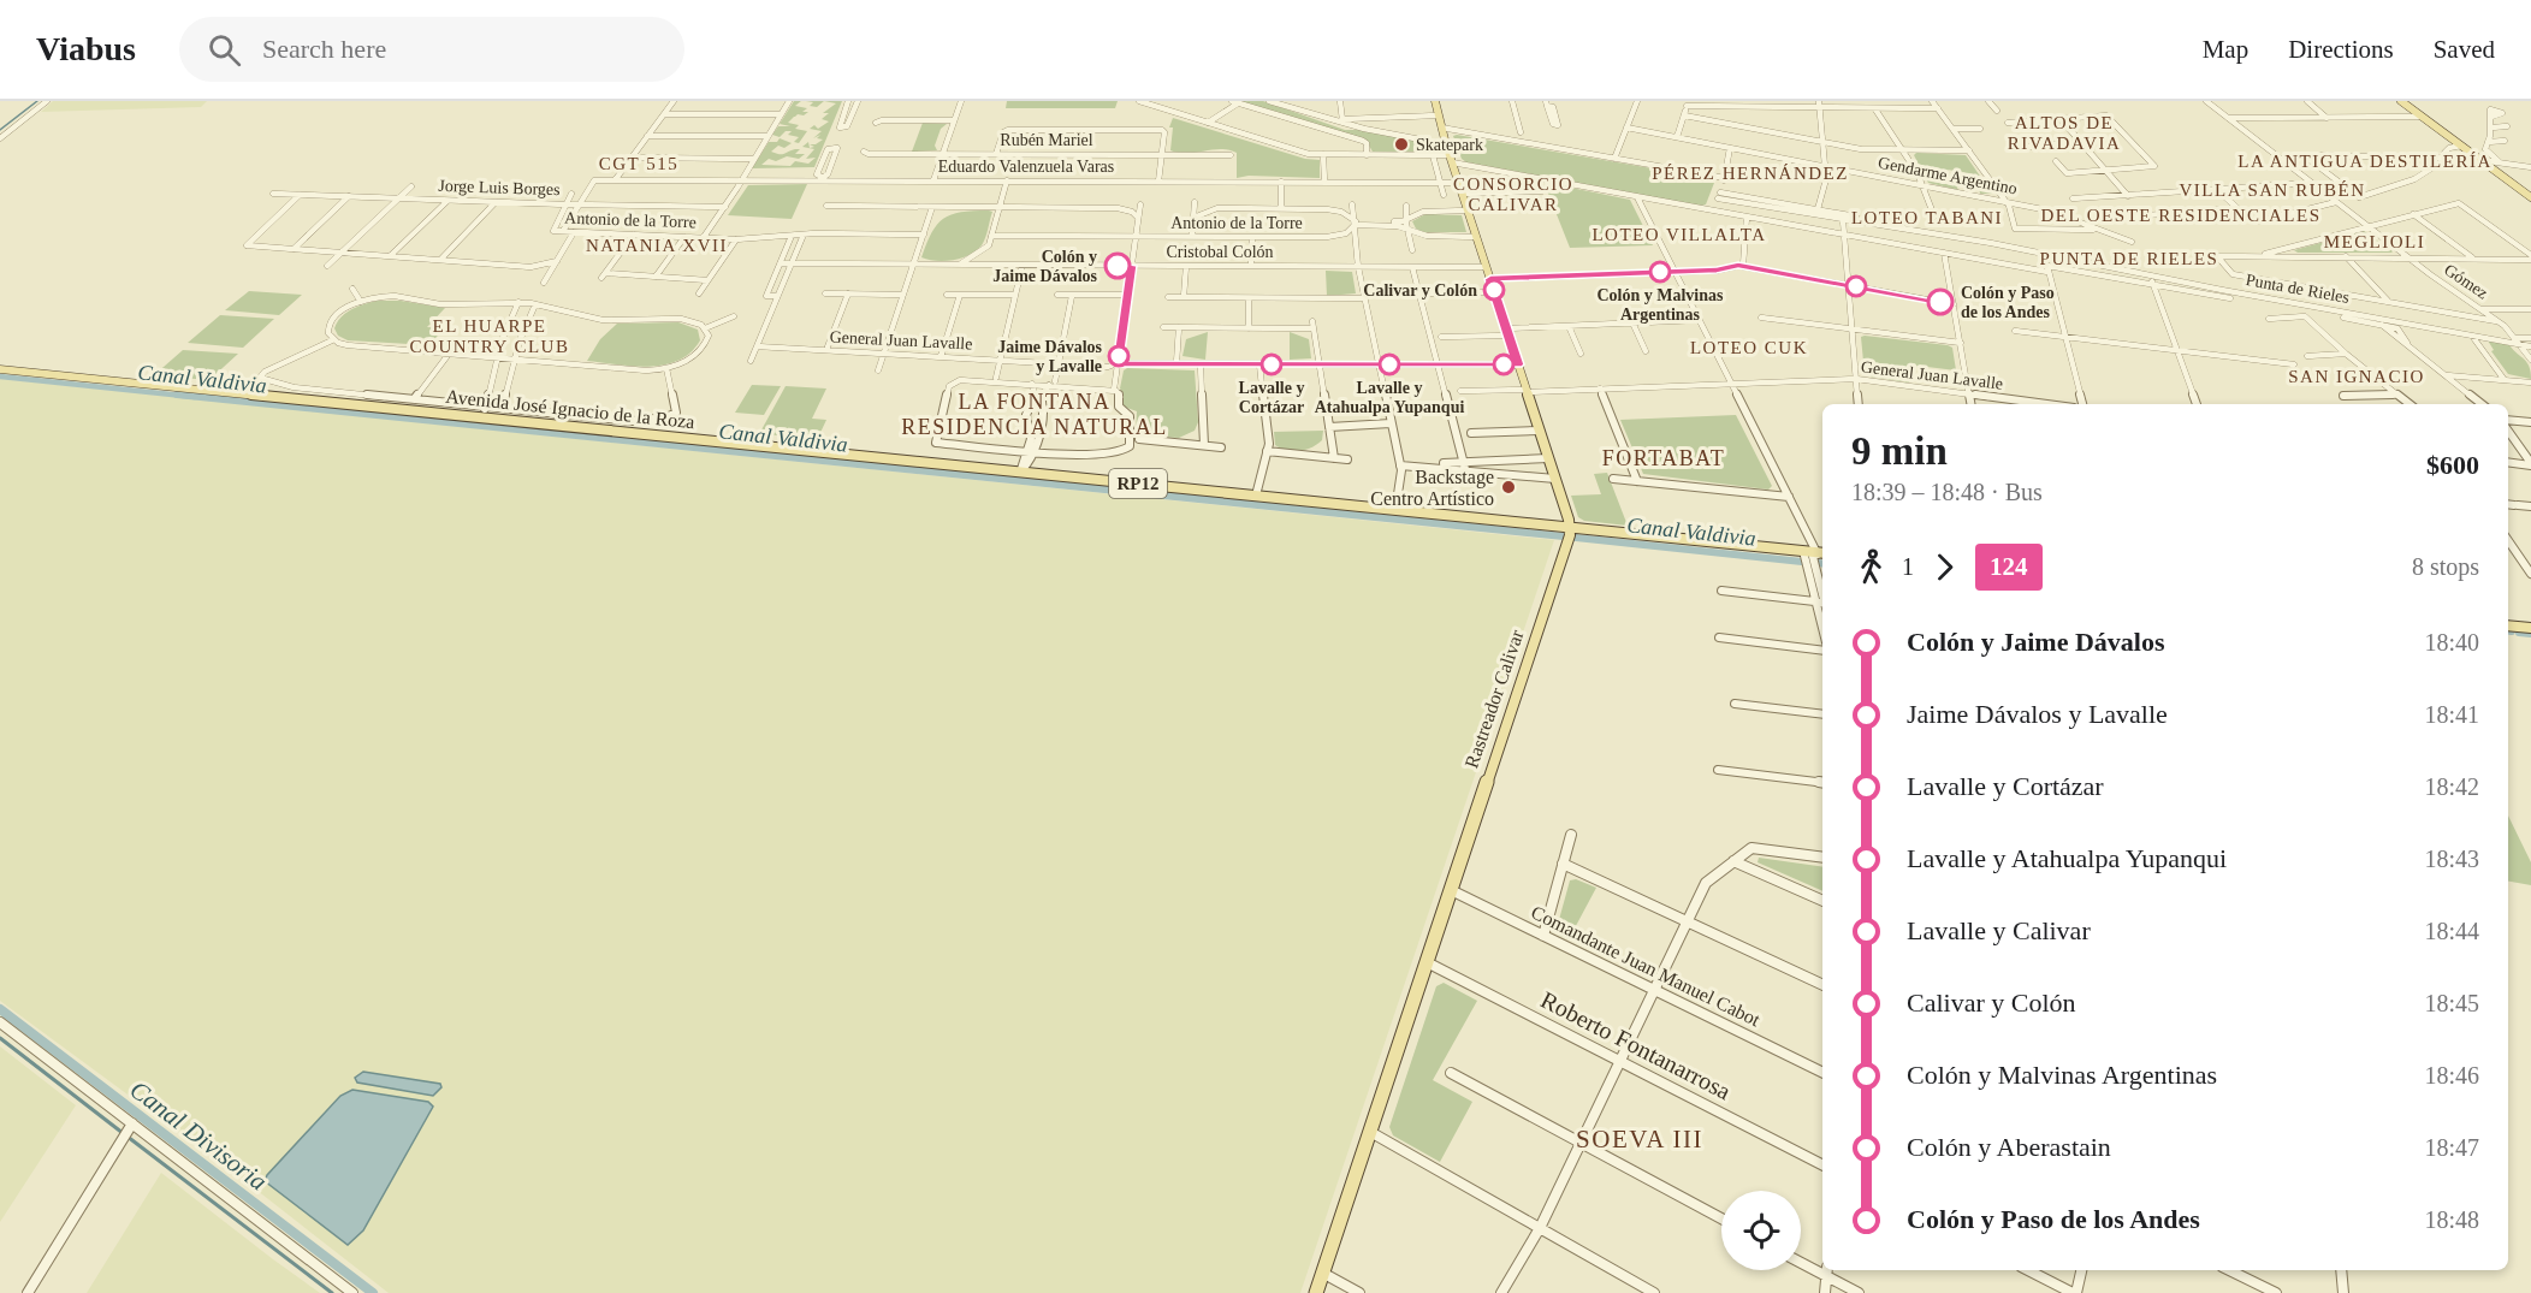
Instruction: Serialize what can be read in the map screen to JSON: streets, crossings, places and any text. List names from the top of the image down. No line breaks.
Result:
{"streets":{"main road":["Avenida José Ignacio de la Roza","RP12","Rastreador Calivar"],"street":["Rubén Mariel","Eduardo Valenzuela Varas","Gendarme Argentino","Jorge Luis Borges","Antonio de la Torre","Cristobal Colón","Gómez","Punta de Rieles","General Juan Lavalle","Comandante Juan Manuel Cabot","Roberto Fontanarrosa"]},"crossings":[["Eduardo Valenzuela Varas","Jorge Luis Borges"],["Eduardo Valenzuela Varas","Rastreador Calivar"],["Jorge Luis Borges","Antonio de la Torre"],["Antonio de la Torre","Rastreador Calivar"],["Cristobal Colón","Rastreador Calivar"],["Gómez","Punta de Rieles"],["General Juan Lavalle","Rastreador Calivar"],["Avenida José Ignacio de la Roza","Rastreador Calivar"],["Rastreador Calivar","Comandante Juan Manuel Cabot"],["Rastreador Calivar","Roberto Fontanarrosa"]],"districts":["ALTOS DE RIVADAVIA","LA ANTIGUA DESTILERÍA","CGT 515","PÉREZ HERNÁNDEZ","CONSORCIO CALIVAR","VILLA SAN RUBÉN","DEL OESTE RESIDENCIALES","LOTEO TABANI","LOTEO VILLALTA","MEGLIOLI","NATANIA XVII","PUNTA DE RIELES","EL HUARPE COUNTRY CLUB","LOTEO CUK","SAN IGNACIO","LA FONTANA RESIDENCIA NATURAL","FORTABAT","SOEVA III"],"water":["Canal Valdivia","Canal Divisoria"],"places":["Skatepark","Colón y Jaime Dávalos","Colón y Malvinas Argentinas","Calivar y Colón","Colón y Paso de los Andes","Jaime Dávalos y Lavalle","Lavalle y Cortázar","Lavalle y Atahualpa Yupanqui","Backstage Centro Artístico"],"lines":["bus line 124"],"page":{"header":"Viabus","search":"Search here","nav":["Map","Directions","Saved"],"heading":["9 min","18:39 – 18:48 · Bus","$600"],"legs":["1","124","8 stops"],"list":[{"name":"Colón y Jaime Dávalos","value":"18:40"},{"name":"Jaime Dávalos y Lavalle","value":"18:41"},{"name":"Lavalle y Cortázar","value":"18:42"},{"name":"Lavalle y Atahualpa Yupanqui","value":"18:43"},{"name":"Lavalle y Calivar","value":"18:44"},{"name":"Calivar y Colón","value":"18:45"},{"name":"Colón y Malvinas Argentinas","value":"18:46"},{"name":"Colón y Aberastain","value":"18:47"},{"name":"Colón y Paso de los Andes","value":"18:48"}]}}
